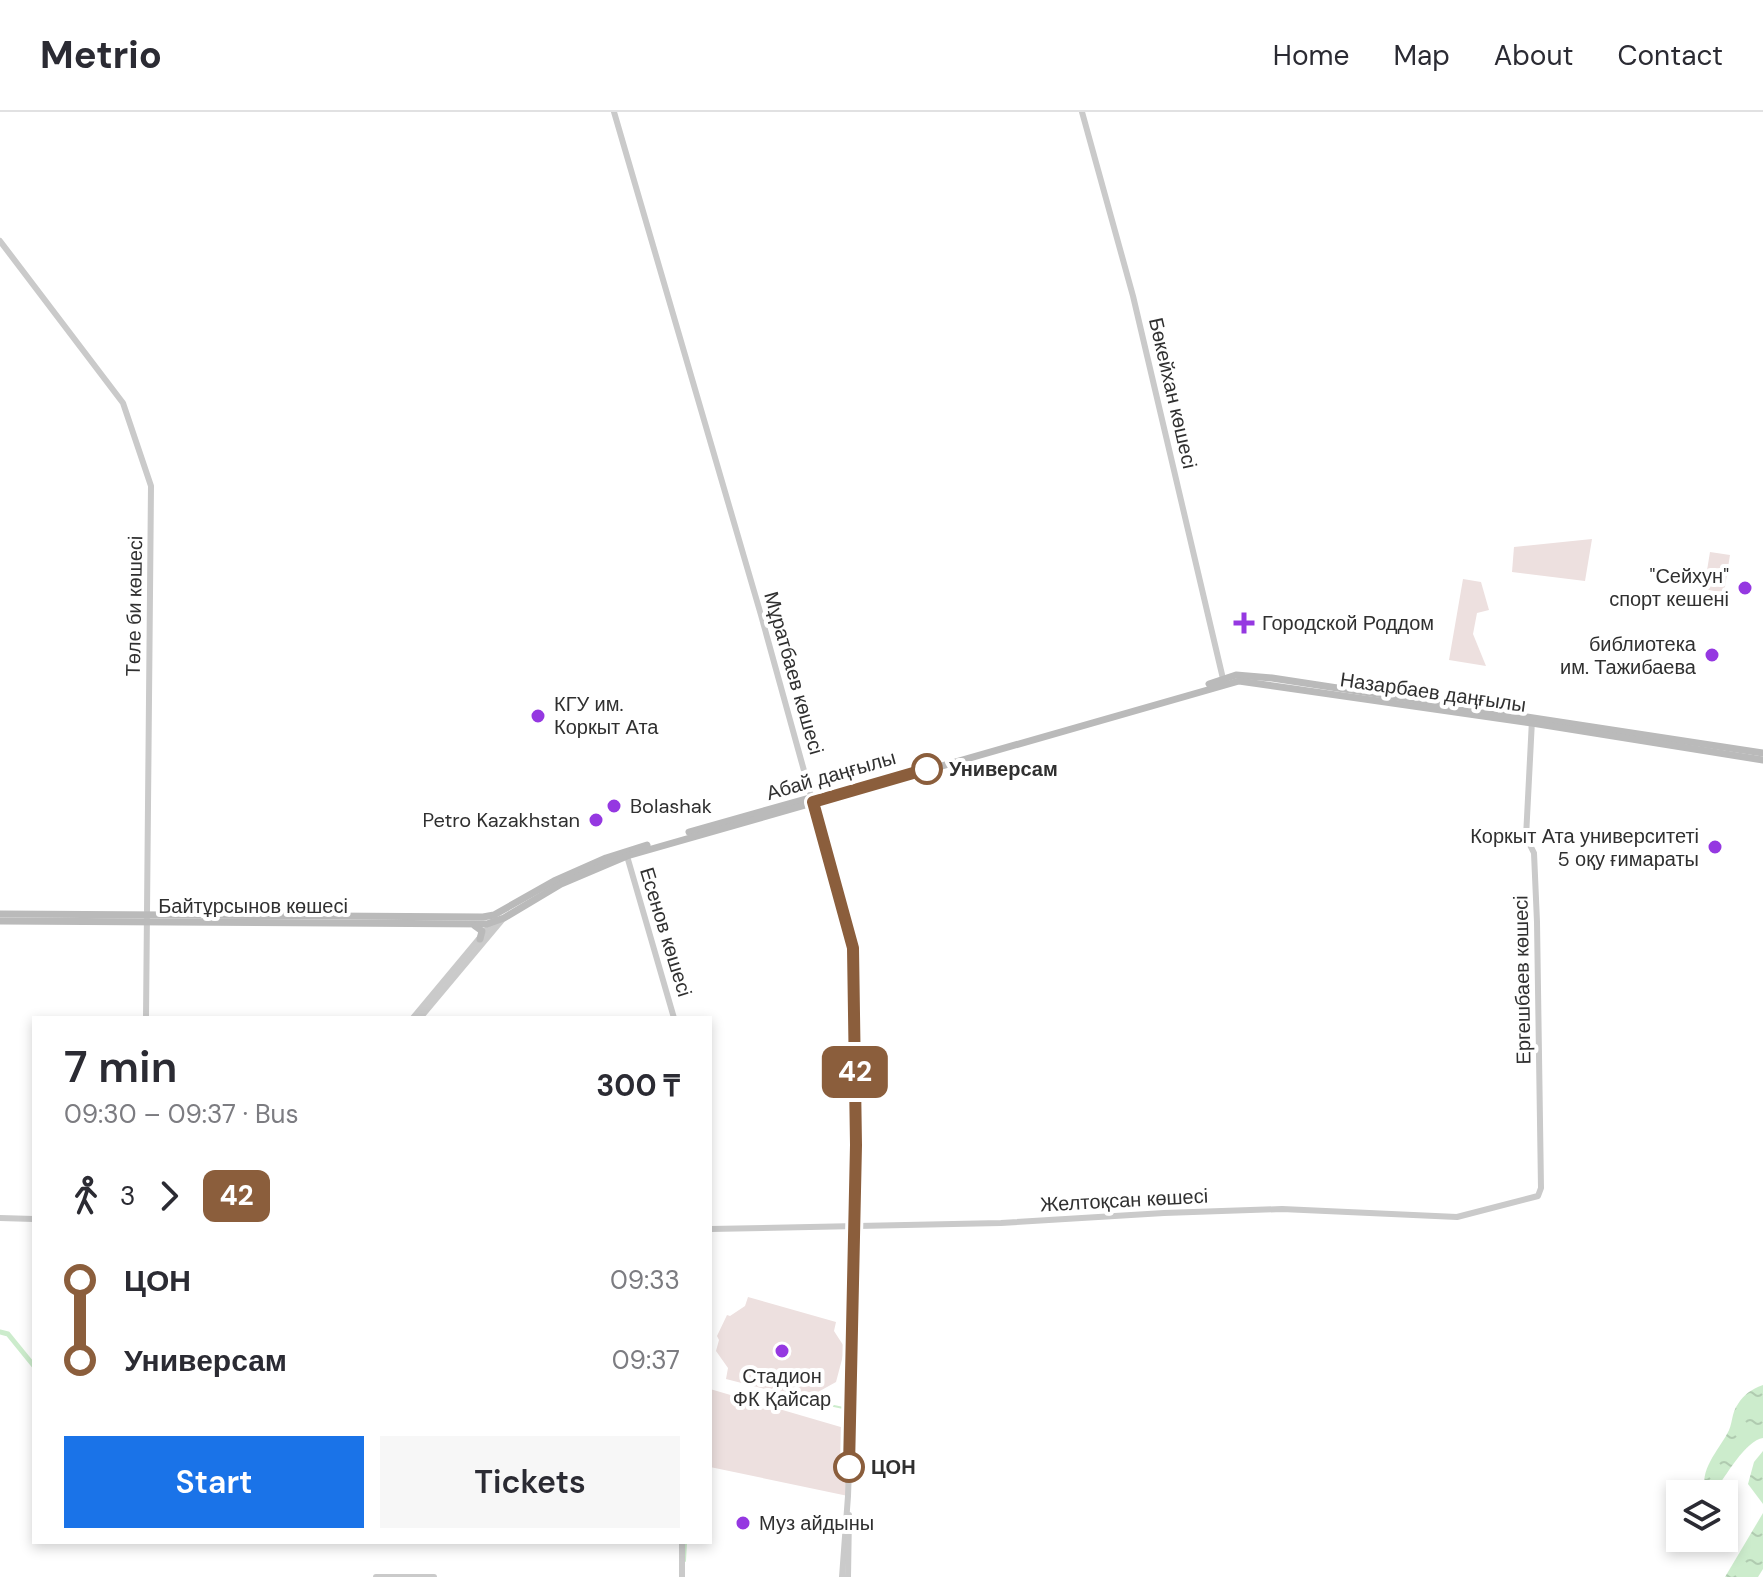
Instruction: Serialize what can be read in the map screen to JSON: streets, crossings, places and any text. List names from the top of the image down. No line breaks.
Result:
{"streets":{"main road":["Назарбаев даңғылы","Абай даңғылы","Байтұрсынов көшесі"],"street":["Бөкейхан көшесі","Төле би көшесі","Мұратбаев көшесі","Есенов көшесі","Ергешбаев көшесі","Желтоқсан көшесі"]},"crossings":[["Бөкейхан көшесі","Назарбаев даңғылы"],["Бөкейхан көшесі","Абай даңғылы"],["Төле би көшесі","Байтұрсынов көшесі"],["Мұратбаев көшесі","Абай даңғылы"],["Мұратбаев көшесі","Желтоқсан көшесі"],["Назарбаев даңғылы","Абай даңғылы"],["Назарбаев даңғылы","Ергешбаев көшесі"],["Абай даңғылы","Байтұрсынов көшесі"],["Абай даңғылы","Есенов көшесі"],["Ергешбаев көшесі","Желтоқсан көшесі"]],"places":{"other":["\"Сейхун\" спорт кешені","библиотека им. Тажибаева","КГУ им. Коркыт Ата","Универсам","Bolashak","Petro Kazakhstan","Коркыт Ата университеті 5 оқу ғимараты","Стадион ФК Қайсар","ЦОН","Муз айдыны"],"health":["Городской Роддом"]},"lines":["bus line 42"],"page":{"header":"Metrio","nav":["Home","Map","About","Contact"],"on_map":"42","heading":["7 min","09:30 – 09:37 · Bus","300 ₸"],"legs":["3","42"],"list":[{"name":"ЦОН","value":"09:33"},{"name":"Универсам","value":"09:37"}],"buttons":["Start","Tickets"]}}
